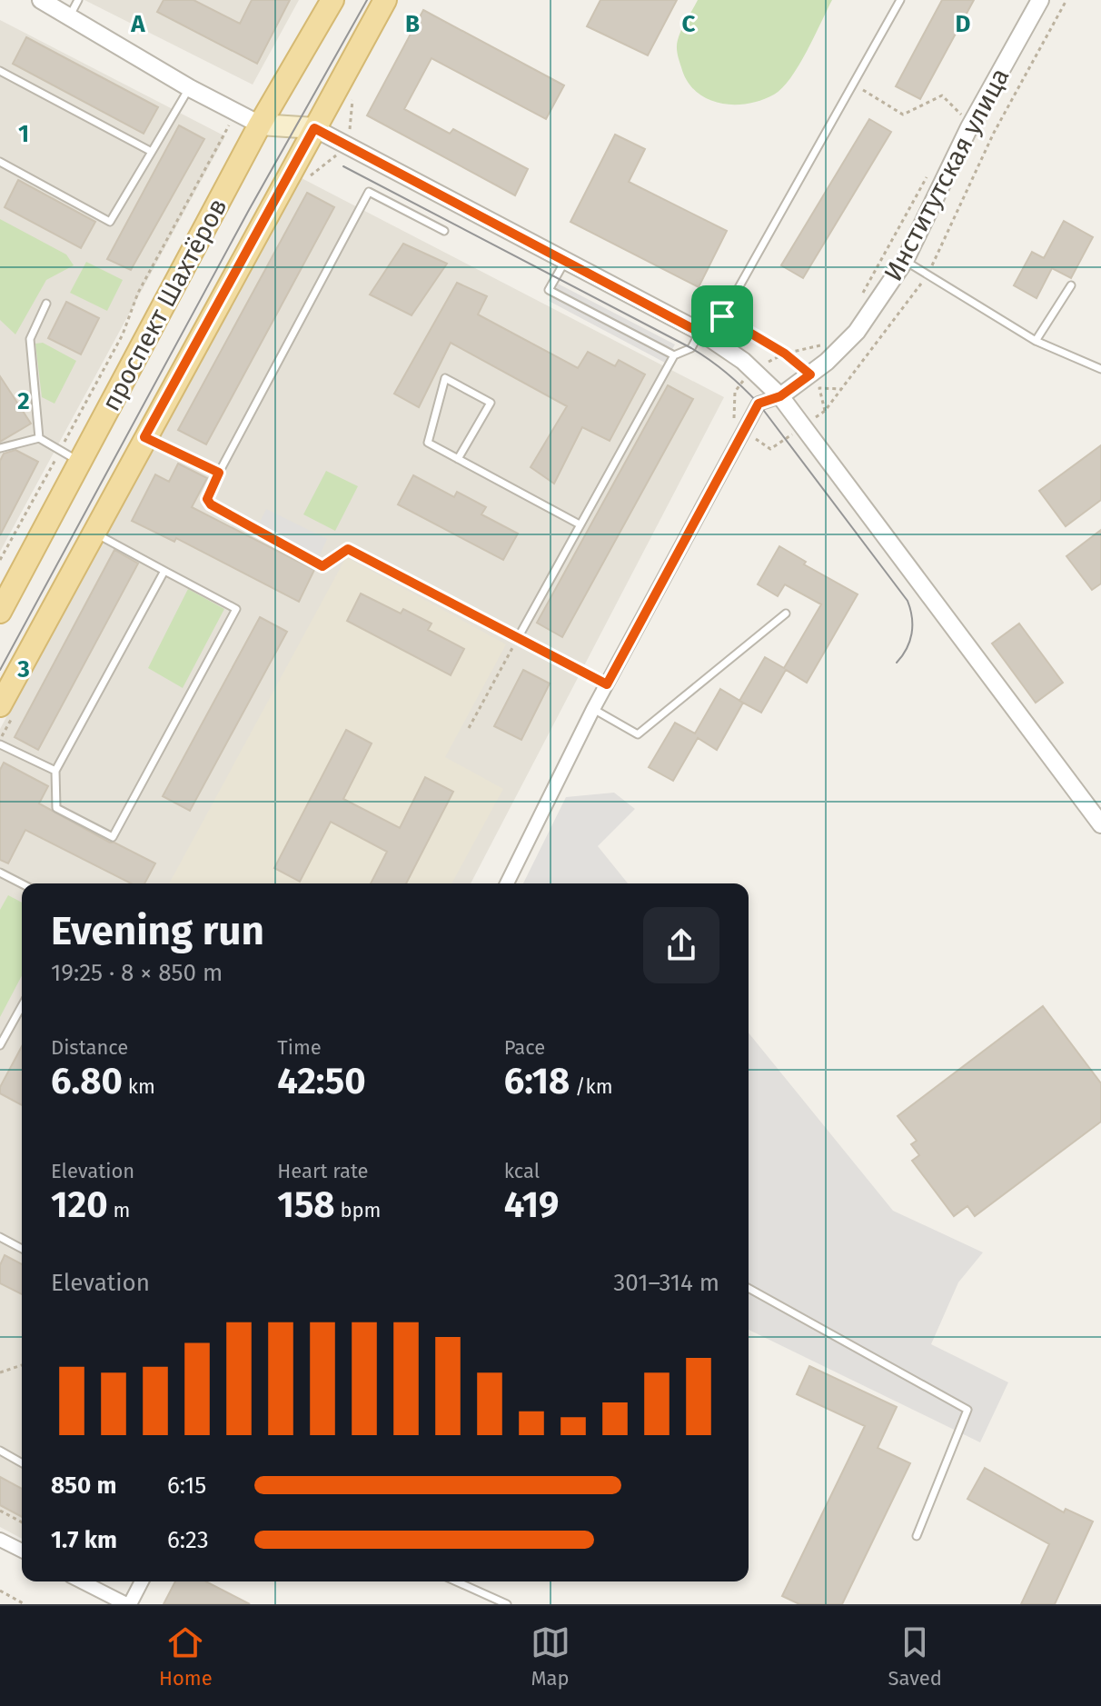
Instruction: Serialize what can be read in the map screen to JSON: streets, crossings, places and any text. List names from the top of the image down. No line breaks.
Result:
{"streets":{"main road":["проспект Шахтёров"],"street":["Институтская улица"]},"page":{"heading":["Evening run","19:25 · 8 × 850 m"],"stats":[["Distance","6.80 km"],["Time","42:50"],["Pace","6:18 /km"],["Elevation","120 m"],["Heart rate","158 bpm"],["kcal","419"]],"chart":["Elevation","301–314 m"],"list":[{"name":"850 m","note":"6:15"},{"name":"1.7 km","note":"6:23"}],"tabs":["Home","Map","Saved"]},"grid":{"columns":["A","B","C","D"],"rows":["1","2","3"]}}
